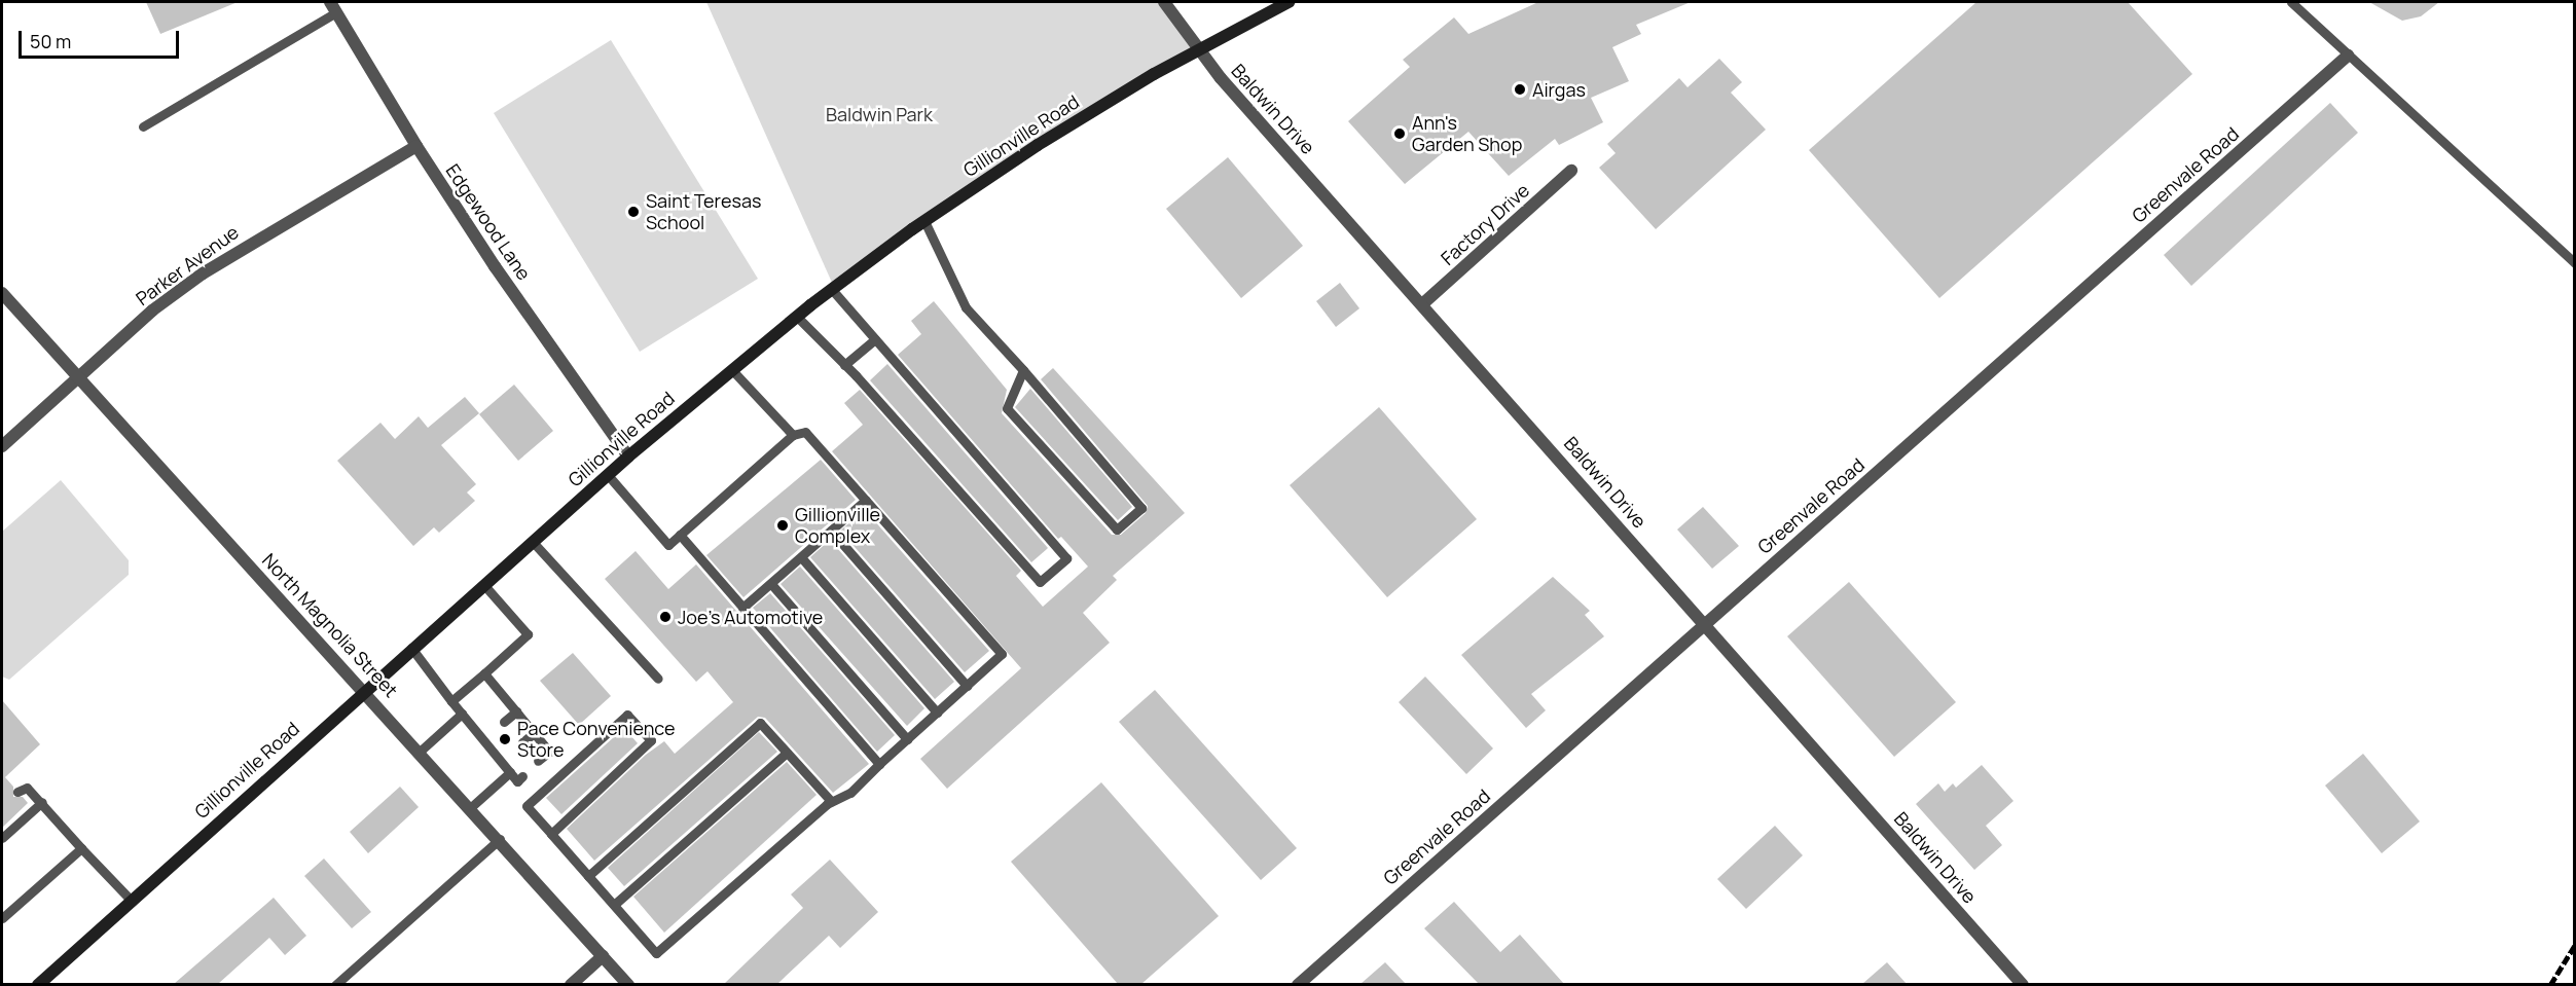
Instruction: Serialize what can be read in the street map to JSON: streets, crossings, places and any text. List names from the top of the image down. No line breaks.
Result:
{"streets":{"main road":["Gillionville Road"],"street":["Baldwin Drive","Greenvale Road","Edgewood Lane","Factory Drive","Parker Avenue","North Magnolia Street"]},"crossings":[["Baldwin Drive","Gillionville Road"],["Baldwin Drive","Greenvale Road"],["Baldwin Drive","Factory Drive"],["Gillionville Road","Edgewood Lane"],["Gillionville Road","North Magnolia Street"],["Edgewood Lane","Parker Avenue"],["Parker Avenue","North Magnolia Street"]],"parks":["Baldwin Park"],"places":["Airgas","Ann's Garden Shop","Saint Teresas School","Gillionville Complex","Joe's Automotive","Pace Convenience Store"],"scale_bar":"50 m"}
